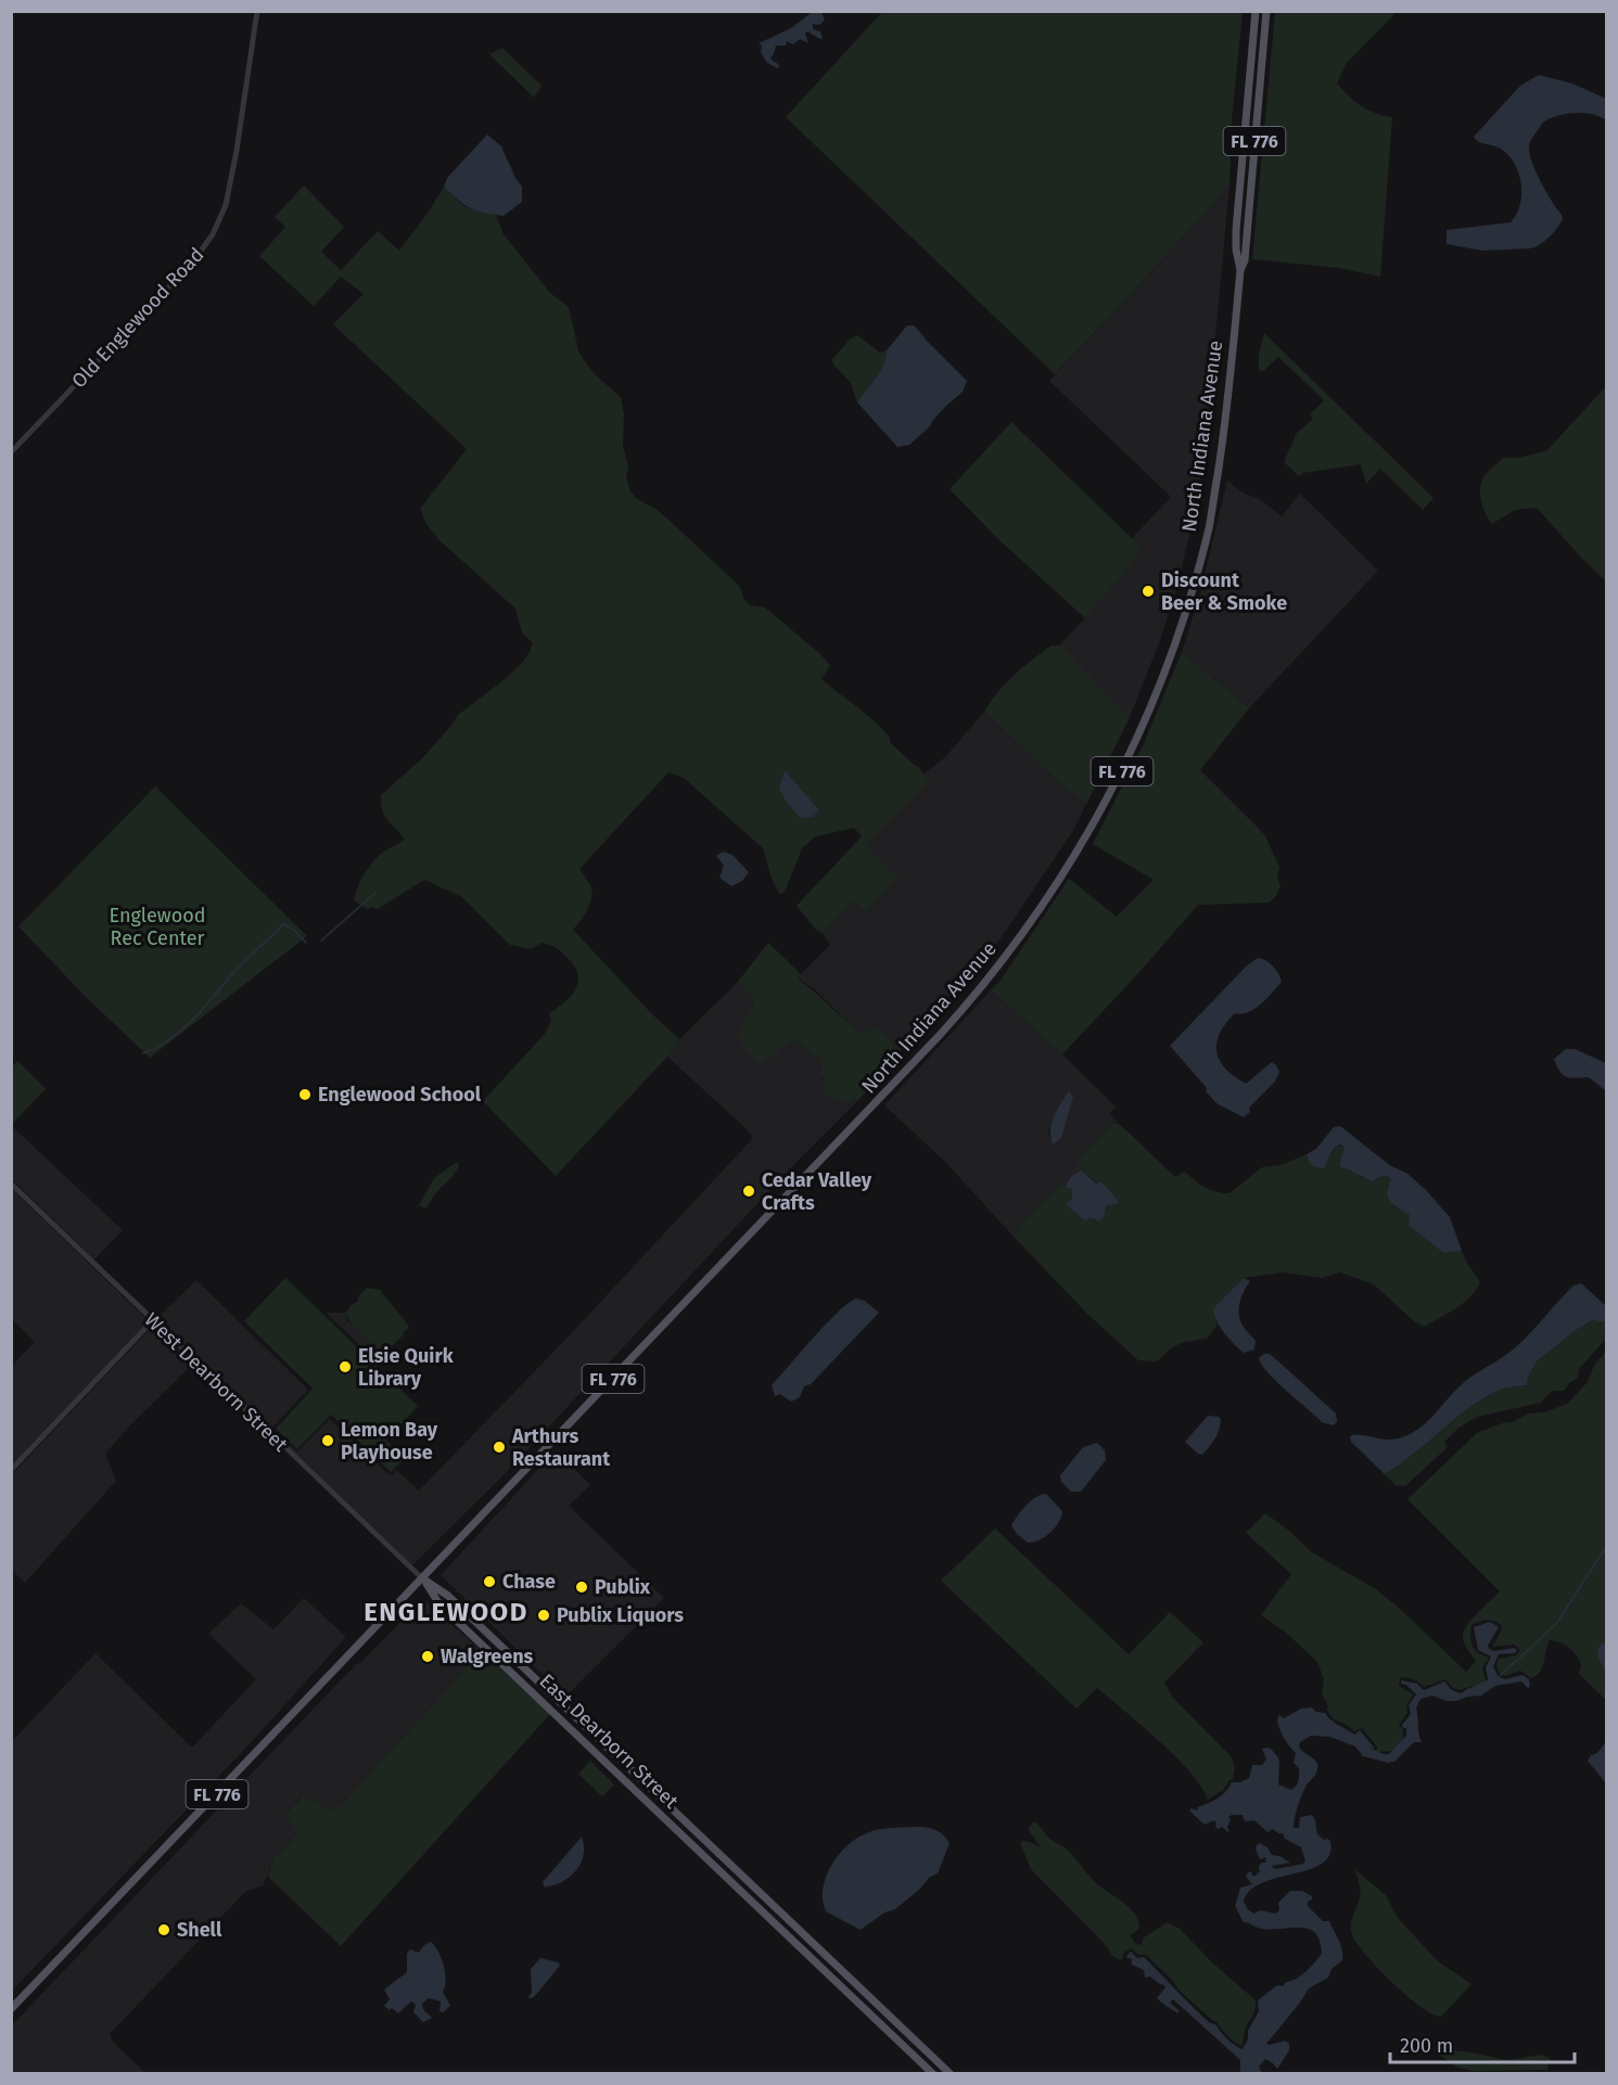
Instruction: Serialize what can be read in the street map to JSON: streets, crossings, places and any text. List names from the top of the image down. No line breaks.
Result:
{"streets":{"main road":["FL 776","North Indiana Avenue","East Dearborn Street"],"street":["Old Englewood Road","West Dearborn Street"]},"crossings":[["FL 776","North Indiana Avenue"],["FL 776","West Dearborn Street"],["FL 776","East Dearborn Street"],["North Indiana Avenue","West Dearborn Street"],["North Indiana Avenue","East Dearborn Street"],["West Dearborn Street","East Dearborn Street"]],"districts":["ENGLEWOOD"],"parks":["Englewood Rec Center"],"places":["Discount Beer & Smoke","Englewood School","Cedar Valley Crafts","Elsie Quirk Library","Lemon Bay Playhouse","Arthurs Restaurant","Chase","Publix","Publix Liquors","Walgreens","Shell"],"scale_bar":"200 m"}
